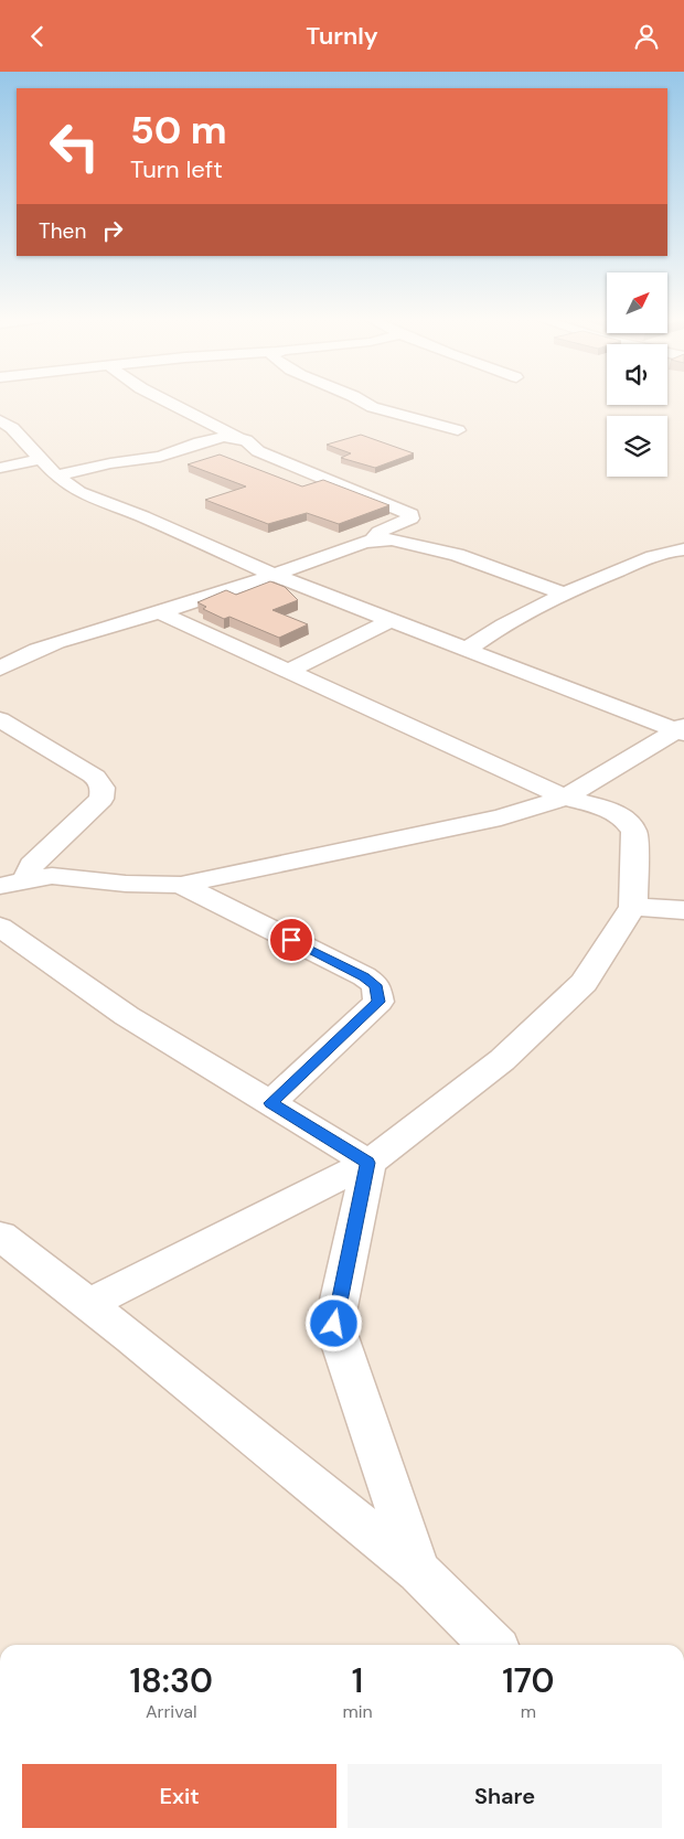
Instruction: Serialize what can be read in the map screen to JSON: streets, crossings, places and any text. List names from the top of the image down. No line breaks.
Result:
{"north":"top right","page":{"header":"Turnly","turn":["50 m","Turn left"],"then":"Then","eta":["18:30","Arrival","1","min","170","m"],"buttons":["Exit","Share"]}}
